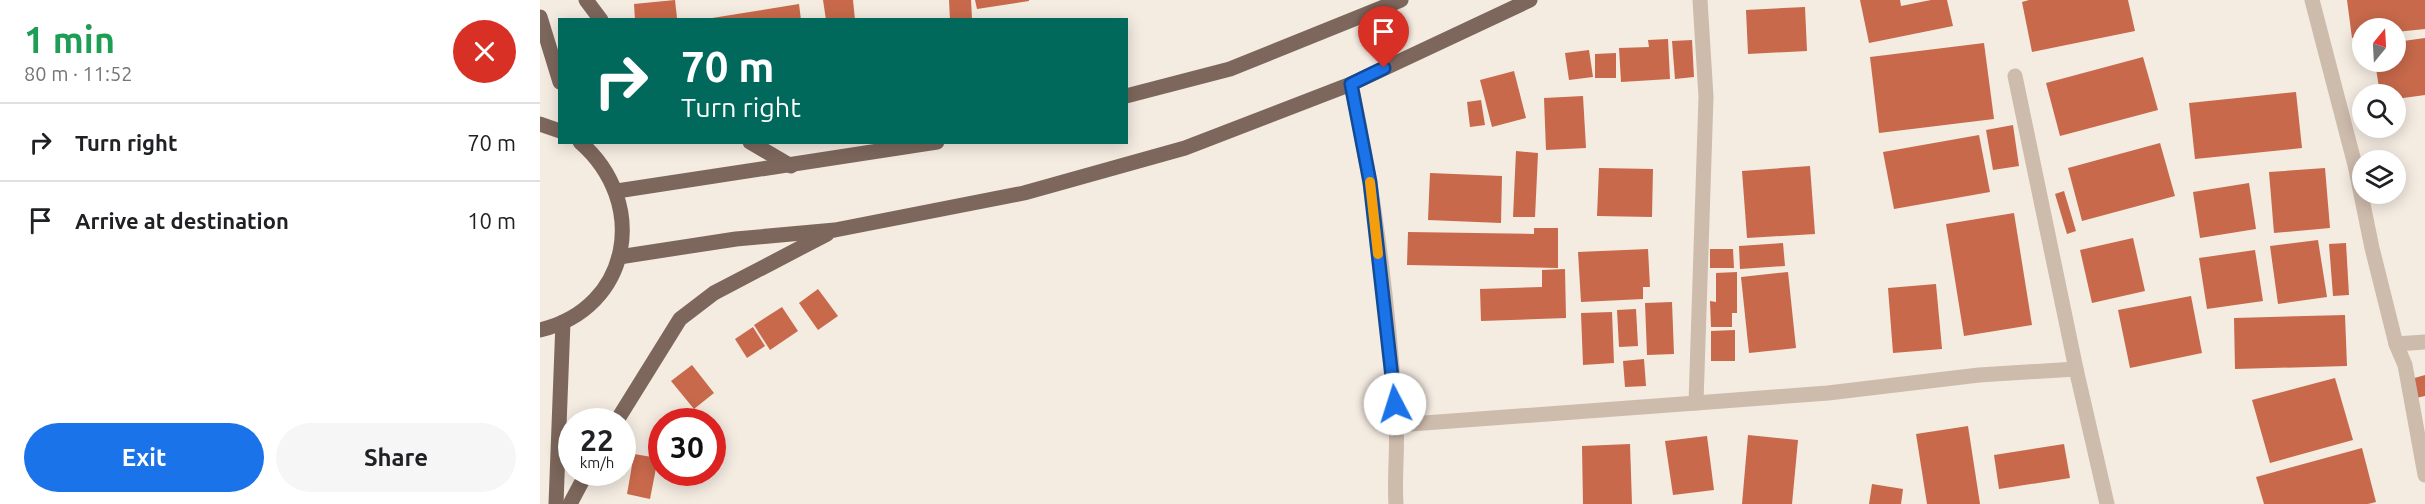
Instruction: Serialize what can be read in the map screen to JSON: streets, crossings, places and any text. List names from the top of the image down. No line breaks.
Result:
{"north":"top","page":{"heading":["1 min","80 m · 11:52"],"turn":["70 m","Turn right"],"list":[{"name":"Turn right","value":"70 m"},{"name":"Arrive at destination","value":"10 m"}],"speed":"22 km/h","limit":"30","buttons":["Exit","Share"]}}
